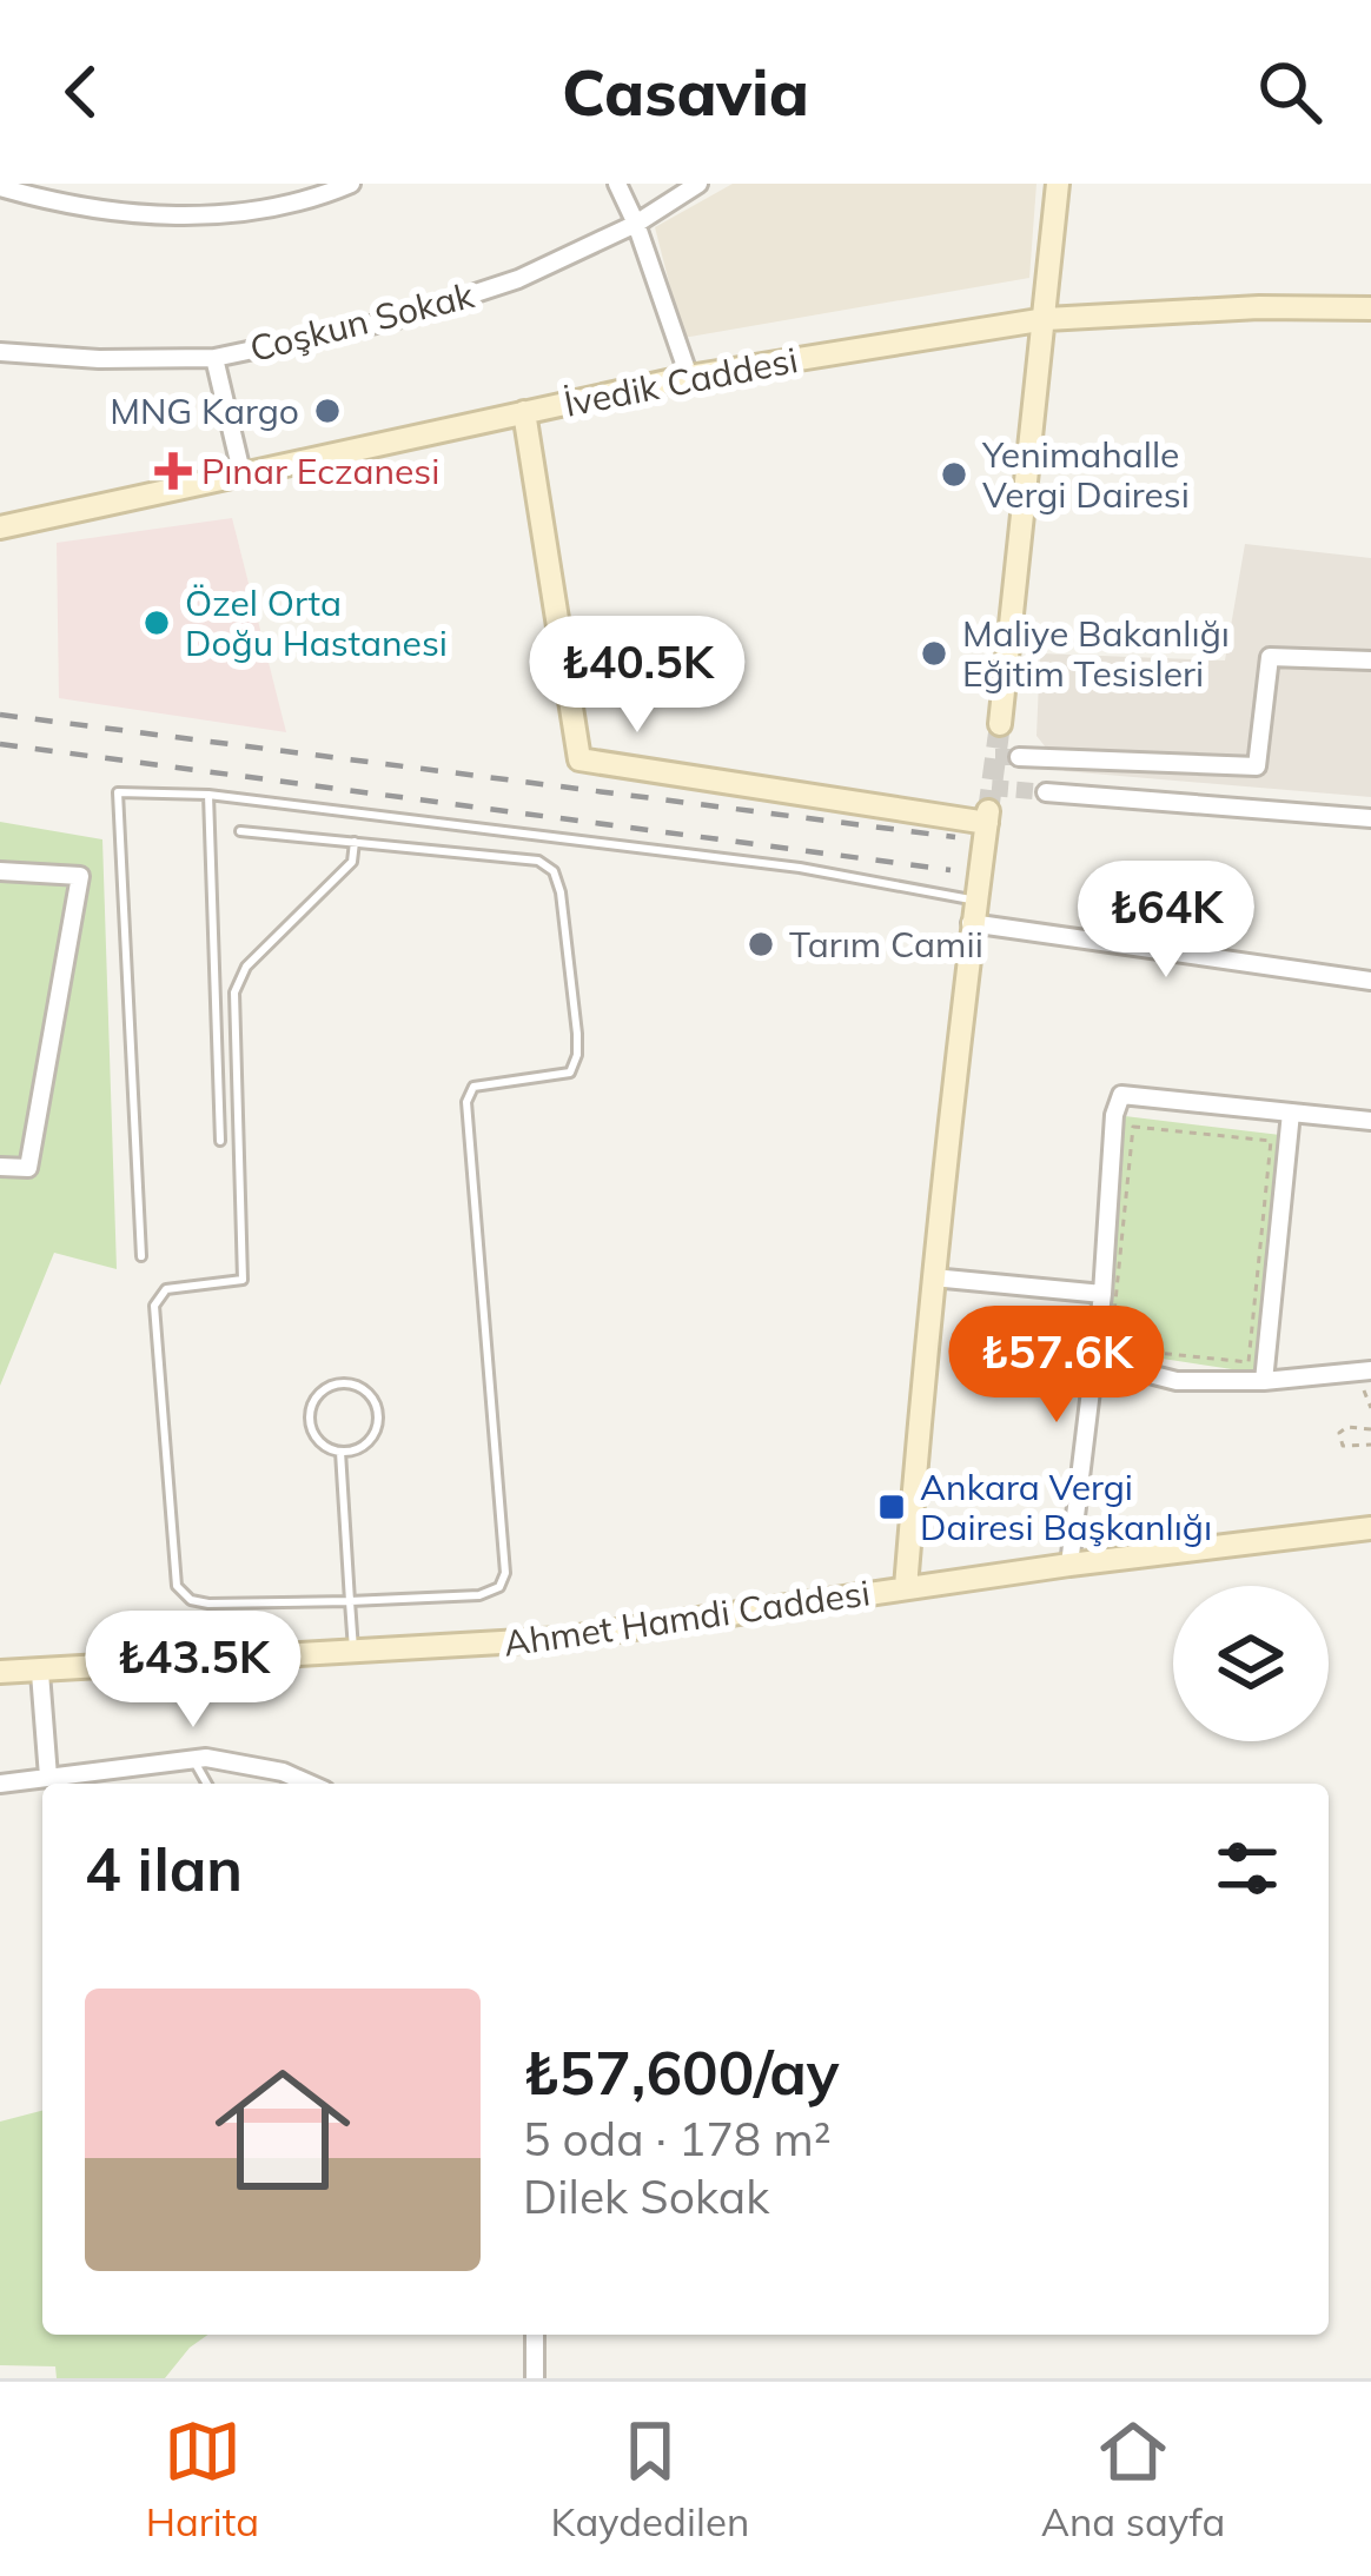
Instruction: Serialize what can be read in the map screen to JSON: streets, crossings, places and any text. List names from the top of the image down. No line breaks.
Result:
{"streets":{"main road":["İvedik Caddesi","Ahmet Hamdi Caddesi"],"street":["Coşkun Sokak"]},"places":{"other":["MNG Kargo","Yenimahalle Vergi Dairesi","Özel Orta Doğu Hastanesi","Maliye Bakanlığı Eğitim Tesisleri","Tarım Camii"],"health":["Pınar Eczanesi"],"transit":["Ankara Vergi Dairesi Başkanlığı"]},"page":{"header":"Casavia","price":["₺40.5K","₺64K","₺57.6K","₺43.5K"],"heading":"4 ilan","list":[{"name":"₺57,600/ay","note":"5 oda · 178 m² · Dilek Sokak"}],"tabs":["Harita","Kaydedilen","Ana sayfa"]}}
